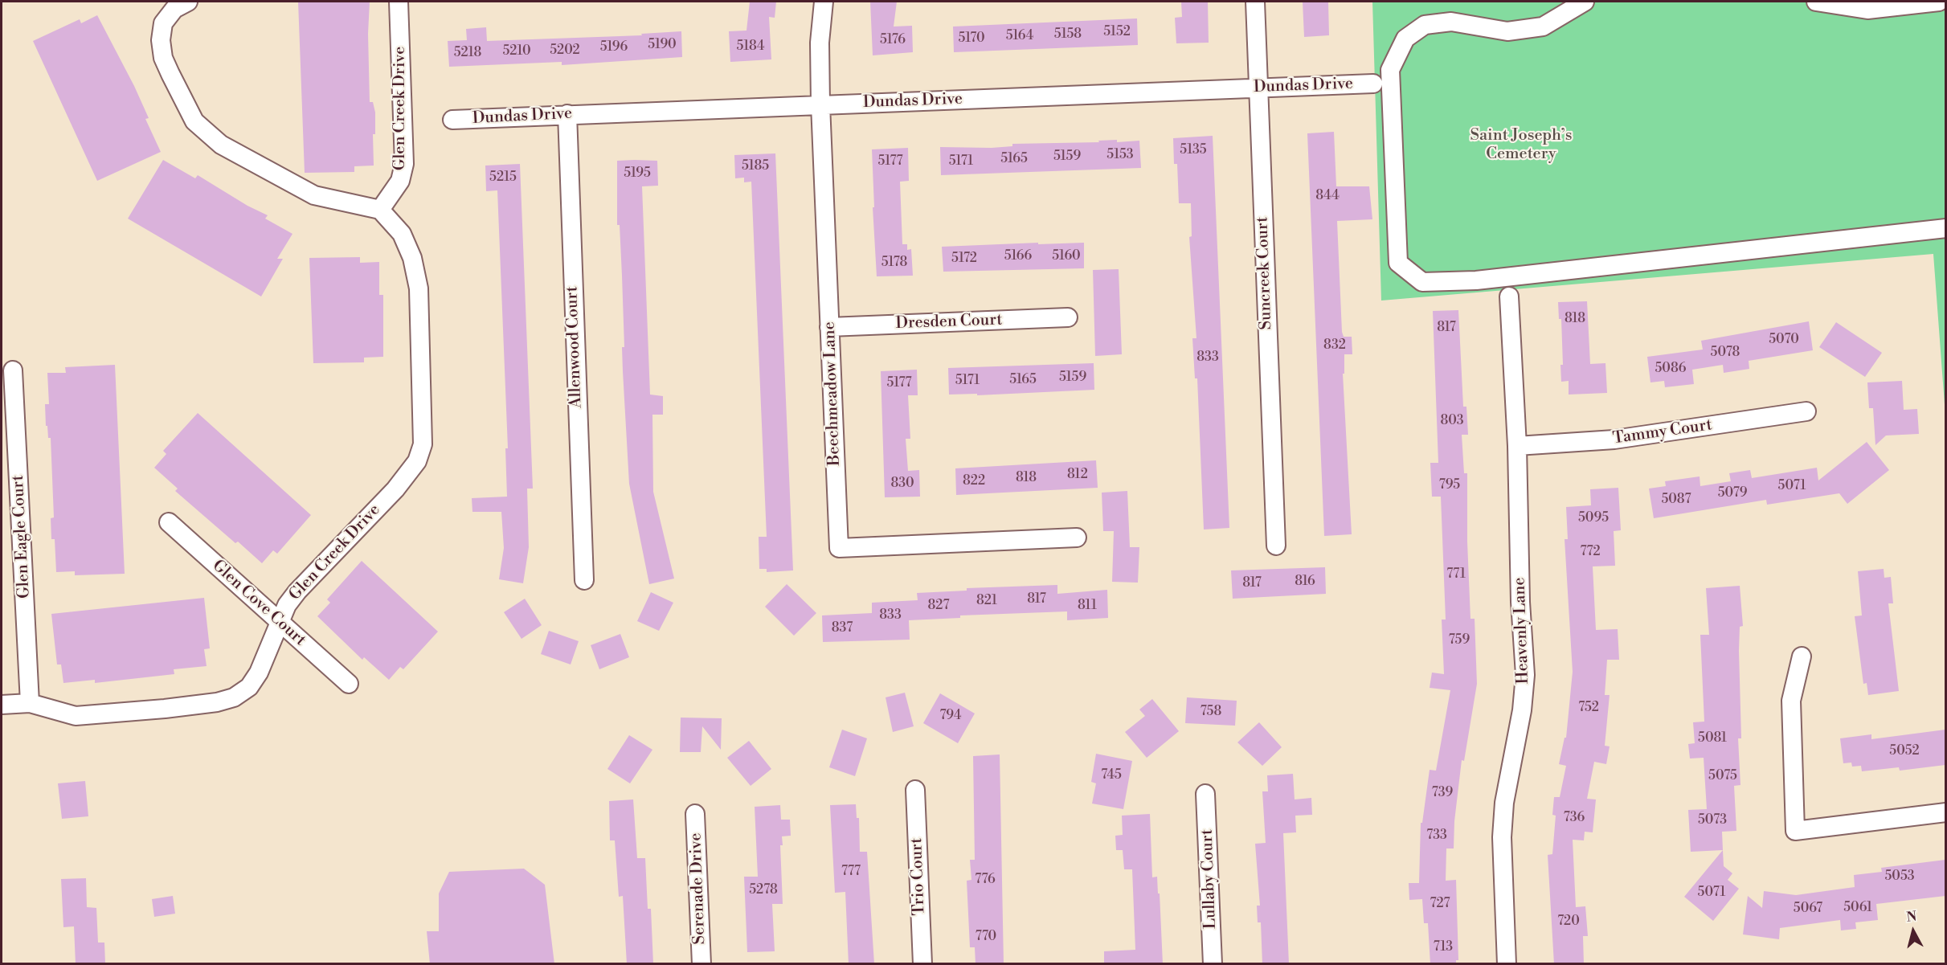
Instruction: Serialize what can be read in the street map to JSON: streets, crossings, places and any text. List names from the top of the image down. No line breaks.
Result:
{"streets":{"street":["Dundas Drive","Glen Creek Drive","Suncreek Court","Dresden Court","Allenwood Court","Beechmeadow Lane","Tammy Court","Glen Eagle Court","Glen Cove Court","Heavenly Lane","Trio Court","Lullaby Court","Serenade Drive"]},"crossings":[["Dundas Drive","Suncreek Court"],["Dundas Drive","Allenwood Court"],["Dundas Drive","Beechmeadow Lane"],["Glen Creek Drive","Glen Eagle Court"],["Glen Creek Drive","Glen Cove Court"],["Dresden Court","Beechmeadow Lane"],["Tammy Court","Heavenly Lane"]],"parks":["Saint Joseph’s Cemetery"],"house_numbers":["5152","5158","5164","5170","5176","5190","5184","5196","5202","5210","5218","5135","5153","5159","5165","5177","5171","5185","5195","5215","844","5166","5160","5172","5178","818","817","5070","832","5078","833","5086","5159","5165","5171","5177","803","812","818","822","830","795","5071","5079","5087","5095","772","771","816","817","817","821","827","811","833","837","759","752","758","794","5081","5052","745","5075","739","736","5073","733","777","5053","776","5278","5071","727","5061","5067","720","770","713"],"north":"top"}
